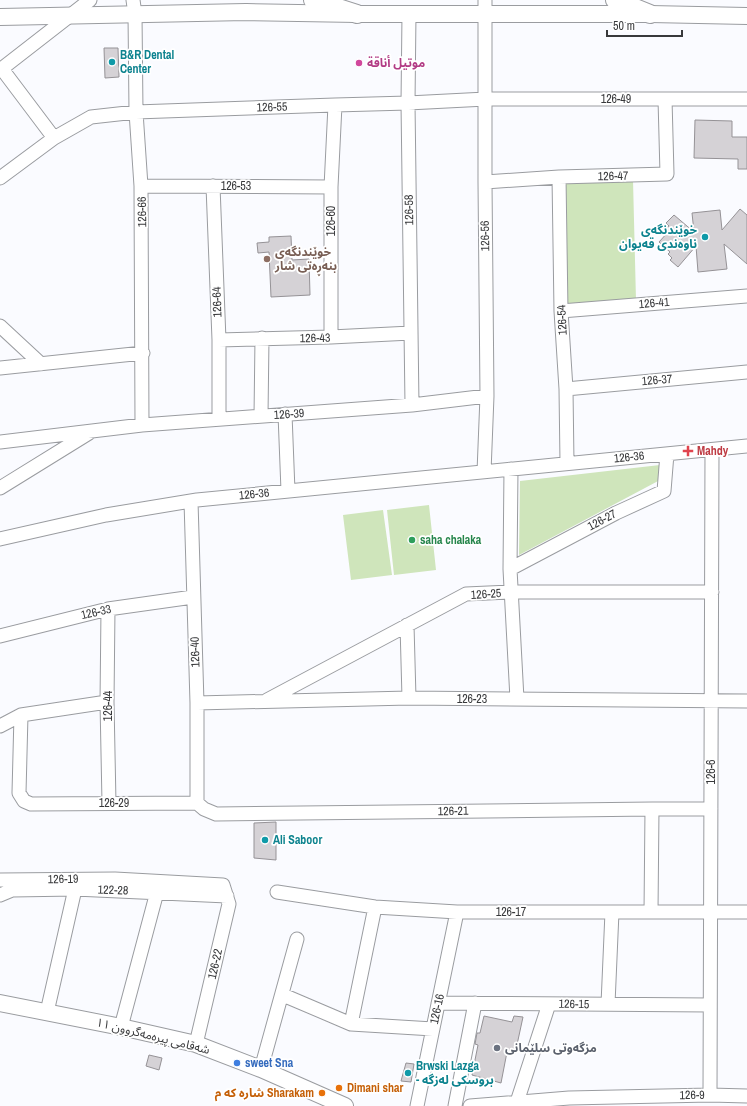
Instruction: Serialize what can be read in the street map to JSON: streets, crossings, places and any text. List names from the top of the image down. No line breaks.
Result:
{"streets":{"main road":["شەقامی پیرەمەگروون ١١"],"street":["126-49","126-55","126-47","126-53","126-58","126-66","126-60","126-56","126-64","126-41","126-54","126-43","126-37","126-39","126-36","126-27","126-25","126-33","126-40","126-23","126-44","126-6","126-29","126-21","126-19","122-28","126-17","126-22","126-15","126-16","126-9"]},"crossings":[["126-49","126-55"],["126-49","126-47"],["126-49","126-58"],["126-49","126-56"],["126-55","126-58"],["126-55","126-66"],["126-55","126-60"],["126-47","126-56"],["126-47","126-54"],["126-53","126-66"],["126-53","126-60"],["126-53","126-64"],["126-58","126-43"],["126-58","126-39"],["126-66","126-39"],["126-60","126-43"],["126-56","126-39"],["126-56","126-36"],["126-64","126-43"],["126-64","126-39"],["126-41","126-54"],["126-54","126-37"],["126-54","126-36"],["126-36","126-27"],["126-36","126-40"],["126-36","126-6"],["126-25","126-23"],["126-25","126-6"],["126-33","126-40"],["126-33","126-44"],["126-40","126-23"],["126-40","126-29"],["126-40","126-21"],["126-23","126-6"],["126-44","126-29"],["126-6","126-21"],["126-6","126-17"],["126-6","126-15"],["126-6","126-9"],["126-29","126-21"],["126-19","122-28"],["126-19","126-22"],["122-28","126-22"],["126-17","126-16"],["126-22","شەقامی پیرەمەگروون ١١"],["126-15","126-16"]],"places":{"other":["B&R Dental Center","موتيل أناقة","خوێندنگەی ناوەندی قەیوان","خوێندنگەی بنەڕەتی شار","saha chalaka","Ali Saboor","مزگەوتی سلێمانی","sweet Sna","Brwski Lazga - بروسکی لەزگە","Dimani shar","شاره که م Sharakam"],"health":["Mahdy"]},"scale_bar":"50 m"}
